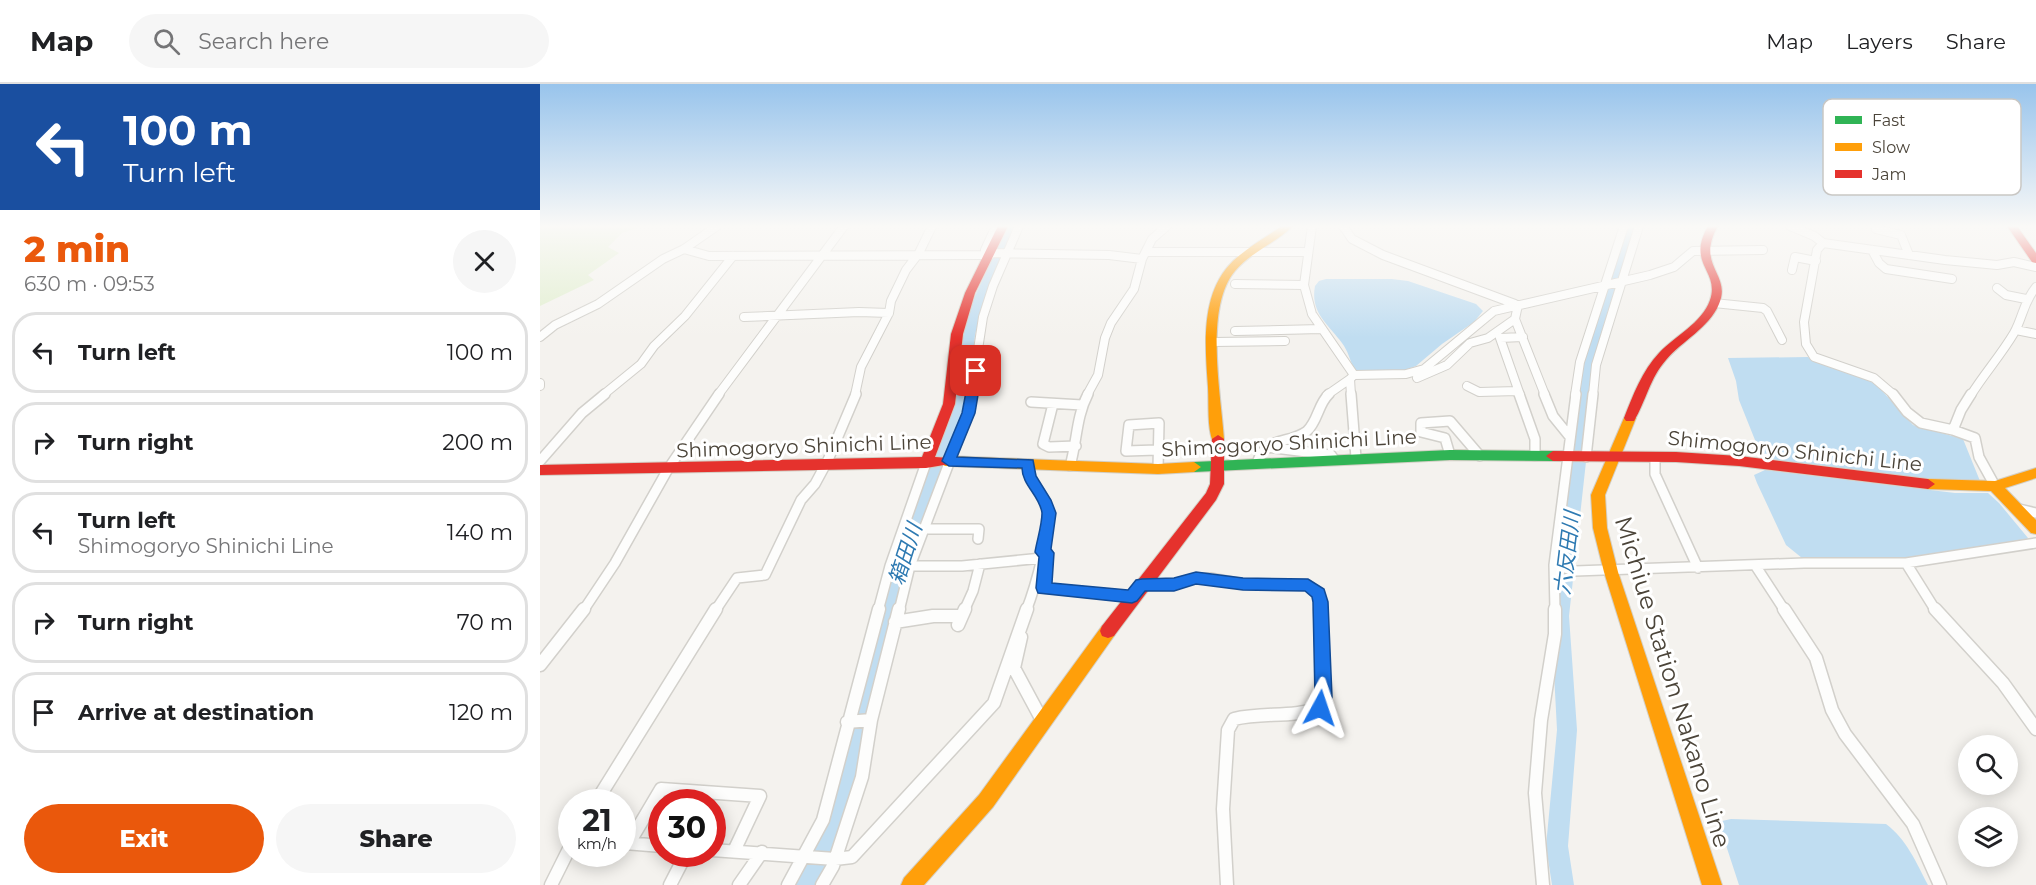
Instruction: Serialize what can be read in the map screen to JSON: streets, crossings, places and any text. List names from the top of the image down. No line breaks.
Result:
{"streets":{"main road":["Shimogoryo Shinichi Line","Michiue Station Nakano Line"]},"crossings":[["Shimogoryo Shinichi Line","Michiue Station Nakano Line"]],"water":["六反田川","箱田川"],"legend":["Fast","Slow","Jam"],"page":{"header":"Map","search":"Search here","nav":["Map","Layers","Share"],"turn":["100 m","Turn left"],"heading":["2 min","630 m · 09:53"],"list":[{"name":"Turn left","value":"100 m"},{"name":"Turn right","value":"200 m"},{"name":"Turn left","note":"Shimogoryo Shinichi Line","value":"140 m"},{"name":"Turn right","value":"70 m"},{"name":"Arrive at destination","value":"120 m"}],"speed":"21 km/h","limit":"30","buttons":["Exit","Share"]}}
